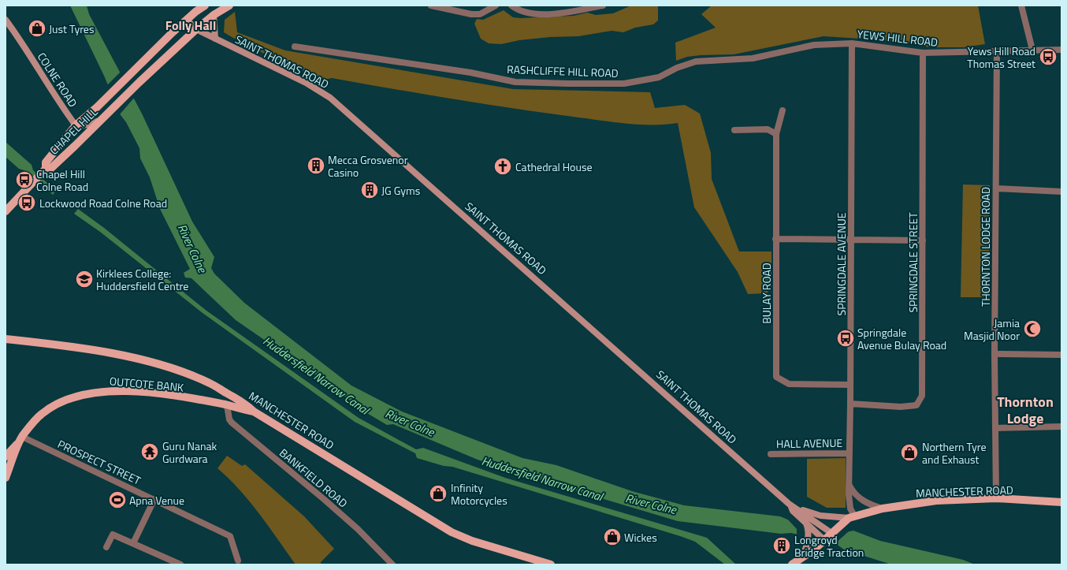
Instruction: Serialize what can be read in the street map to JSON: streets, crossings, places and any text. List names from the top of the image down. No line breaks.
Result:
{"streets":{"main road":["SAINT THOMAS ROAD","COLNE ROAD","CHAPEL HILL","OUTCOTE BANK","MANCHESTER ROAD"],"street":["YEWS HILL ROAD","RASHCLIFFE HILL ROAD","THORNTON LODGE ROAD","SPRINGDALE STREET","SPRINGDALE AVENUE","BULAY ROAD","HALL AVENUE","PROSPECT STREET","BANKFIELD ROAD"]},"crossings":[["YEWS HILL ROAD","RASHCLIFFE HILL ROAD"],["YEWS HILL ROAD","THORNTON LODGE ROAD"],["YEWS HILL ROAD","SPRINGDALE STREET"],["YEWS HILL ROAD","SPRINGDALE AVENUE"],["SAINT THOMAS ROAD","CHAPEL HILL"],["SAINT THOMAS ROAD","MANCHESTER ROAD"],["COLNE ROAD","CHAPEL HILL"],["THORNTON LODGE ROAD","MANCHESTER ROAD"],["SPRINGDALE STREET","SPRINGDALE AVENUE"],["SPRINGDALE AVENUE","BULAY ROAD"],["SPRINGDALE AVENUE","MANCHESTER ROAD"],["SPRINGDALE AVENUE","HALL AVENUE"],["OUTCOTE BANK","MANCHESTER ROAD"],["OUTCOTE BANK","PROSPECT STREET"],["OUTCOTE BANK","BANKFIELD ROAD"]],"districts":["Folly Hall","Thornton Lodge"],"water":["River Colne","Huddersfield Narrow Canal"],"places":{"shop":["Just Tyres","Northern Tyre and Exhaust","Infinity Motorcycles","Wickes"],"bus stop":["Yews Hill Road Thomas Street","Chapel Hill Colne Road","Lockwood Road Colne Road","Springdale Avenue Bulay Road"],"building":["Mecca Grosvenor Casino","JG Gyms","Longroyd Bridge Traction"],"church":["Cathedral House"],"school or university":["Kirklees College: Huddersfield Centre"],"mosque":["Jamia Masjid Noor"],"temple":["Guru Nanak Gurdwara"],"sports":["Apna Venue"]}}
